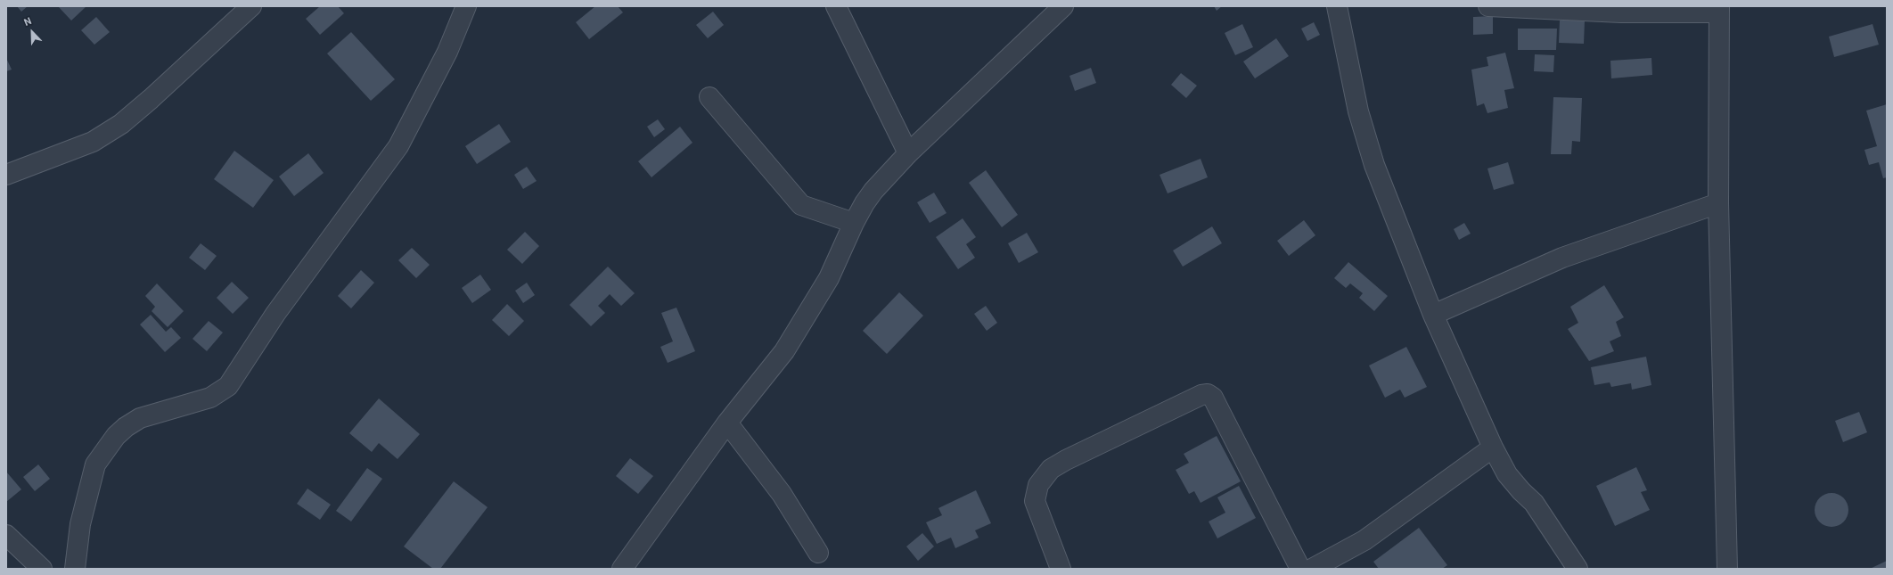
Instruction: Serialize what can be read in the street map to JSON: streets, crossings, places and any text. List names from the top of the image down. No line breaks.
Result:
{"north":"top left"}
